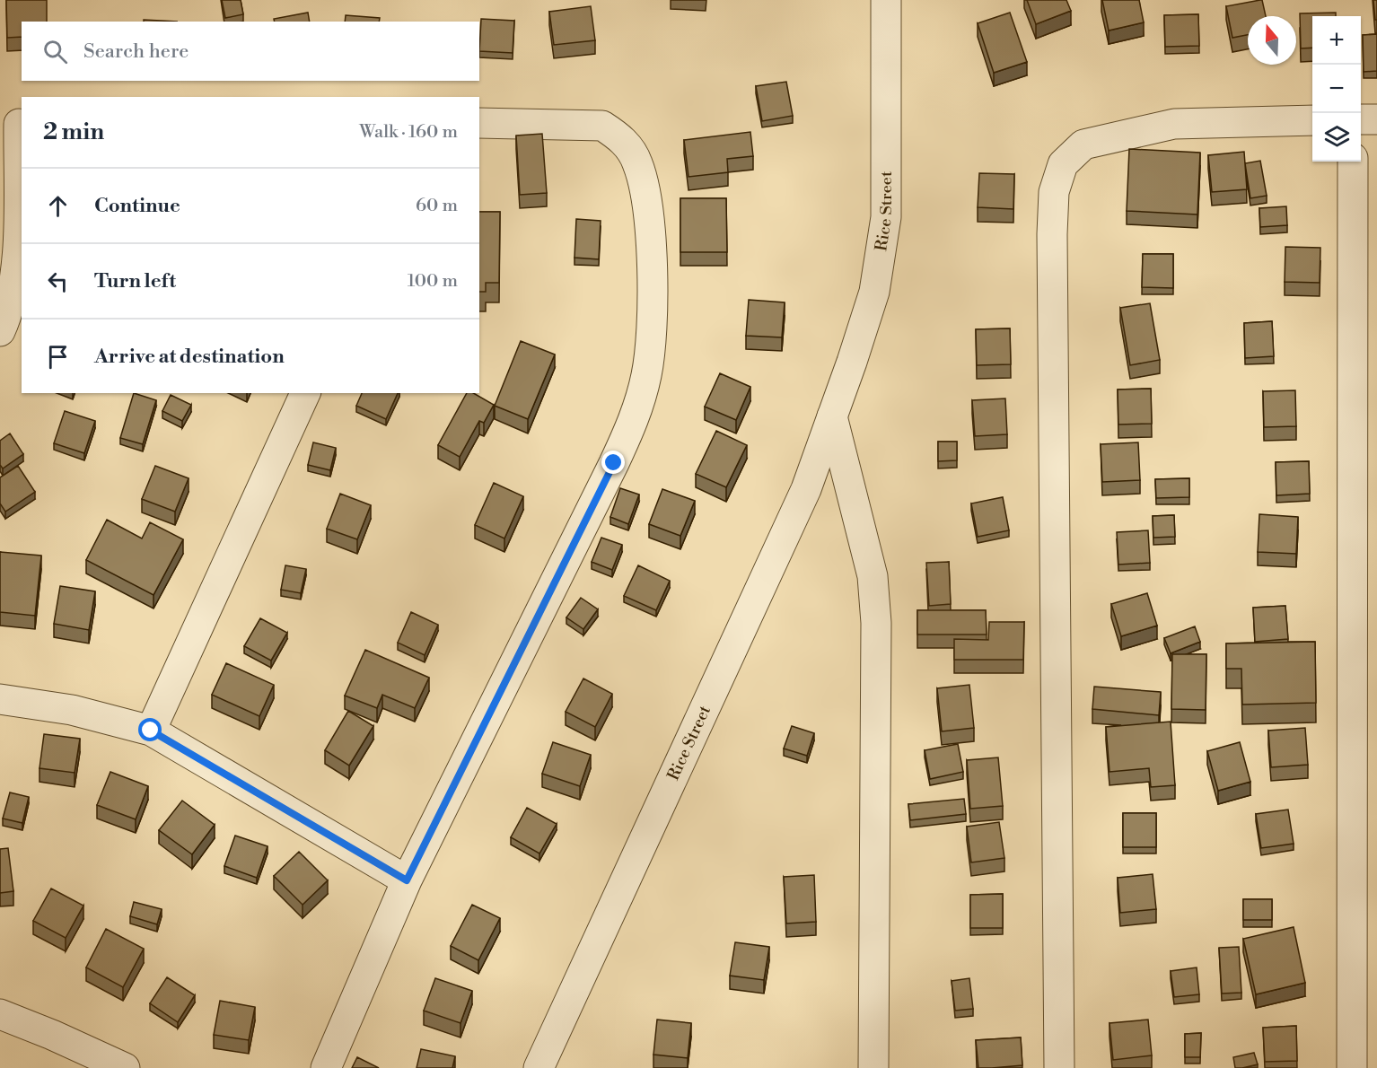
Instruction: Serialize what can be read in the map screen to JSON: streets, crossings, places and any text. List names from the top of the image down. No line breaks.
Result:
{"streets":{"street":["Rice Street"]},"north":"top","page":{"map_buttons":["+","−"],"search":"Search here","heading":["2 min","Walk · 160 m"],"list":[["Continue","60 m"],["Turn left","100 m"],"Arrive at destination"]}}
